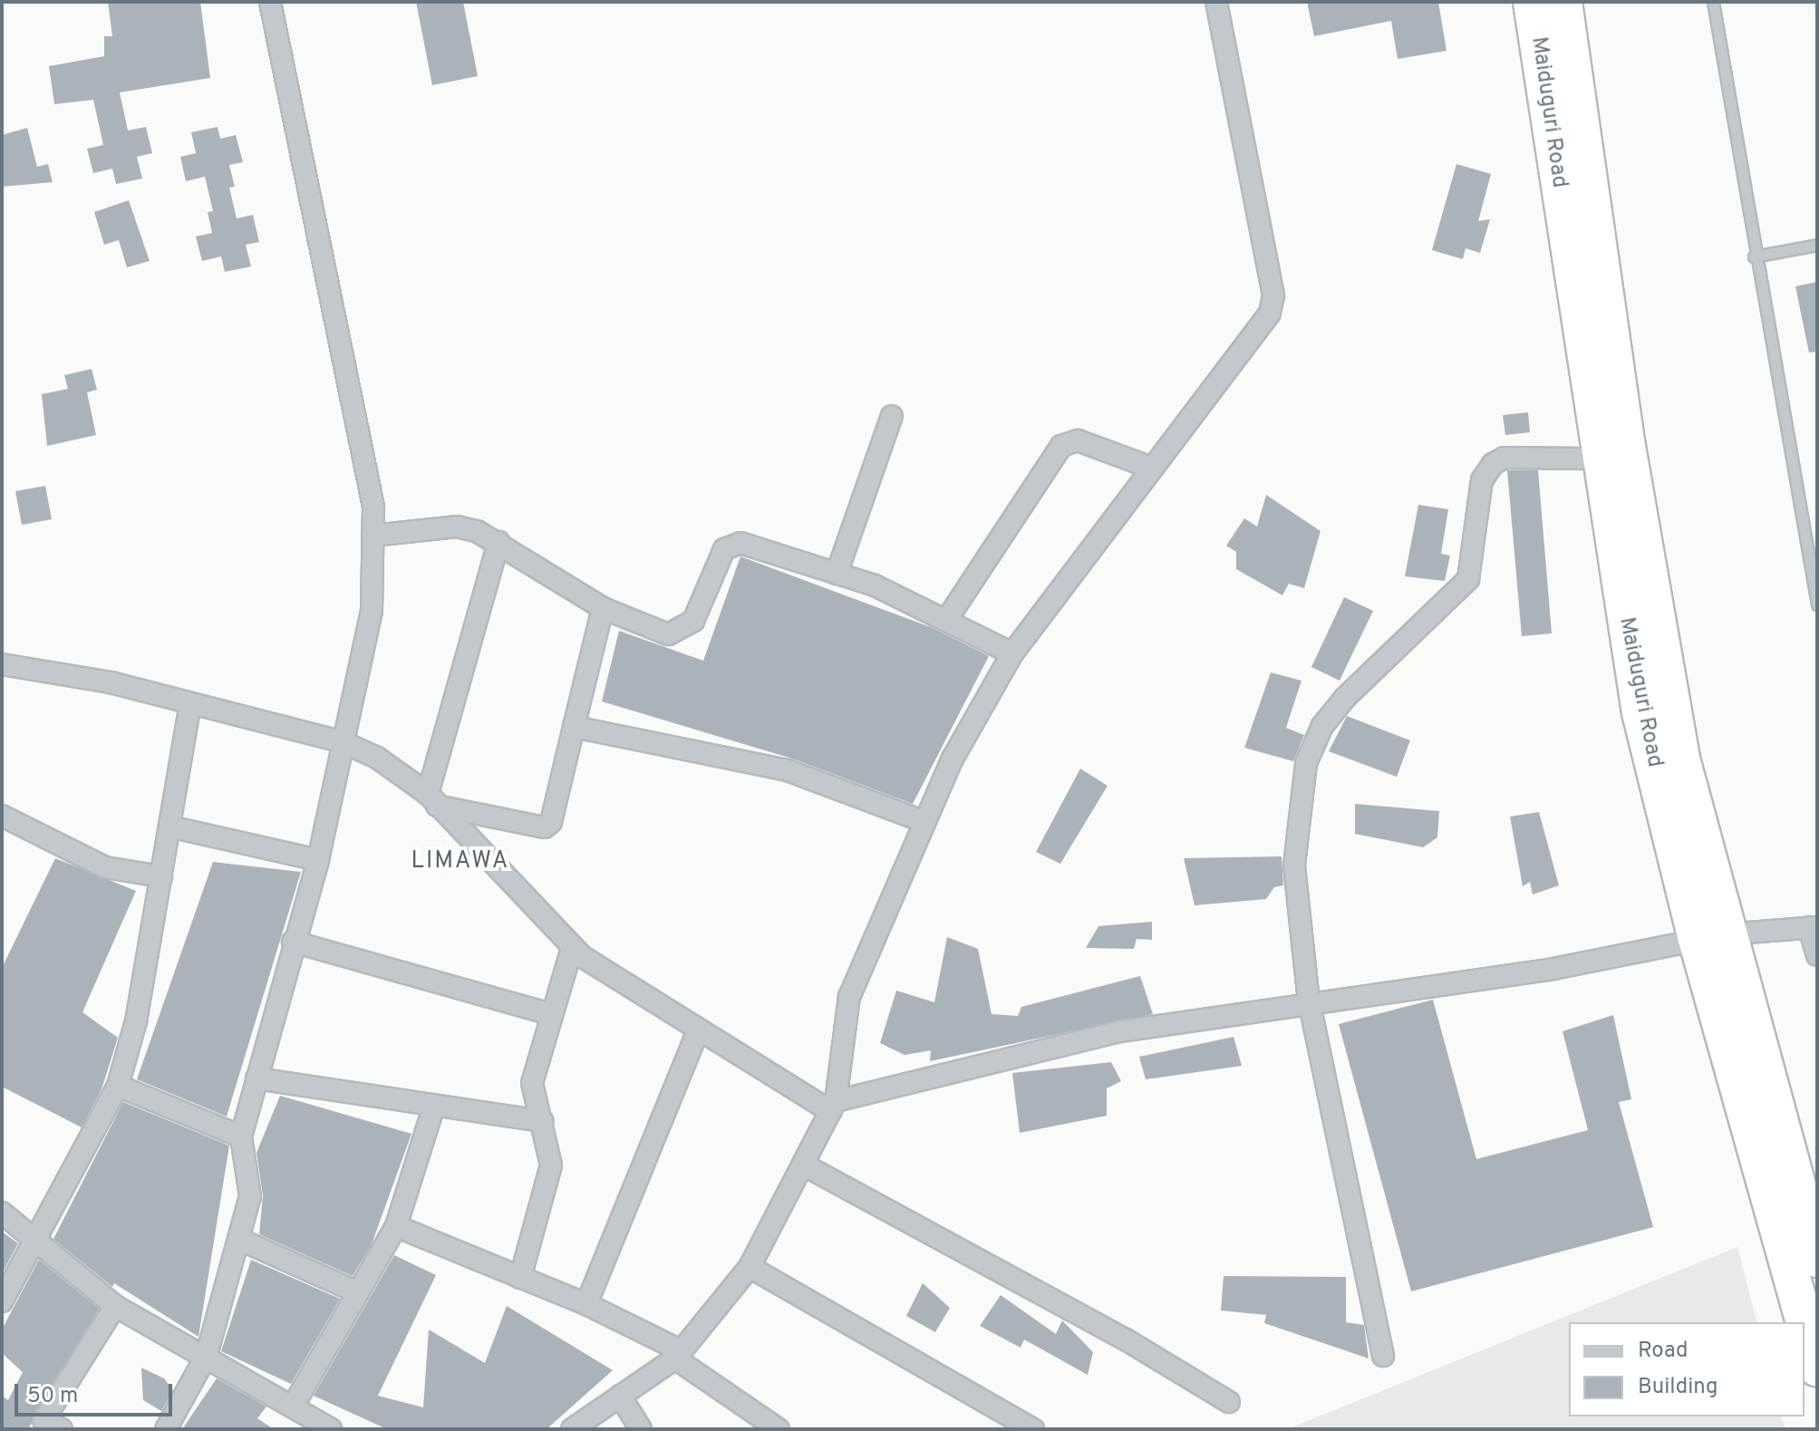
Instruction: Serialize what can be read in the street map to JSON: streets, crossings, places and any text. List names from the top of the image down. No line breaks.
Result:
{"streets":{"highway":["Maiduguri Road"]},"districts":["LIMAWA"],"legend":["Road","Building"],"scale_bar":"50 m"}
